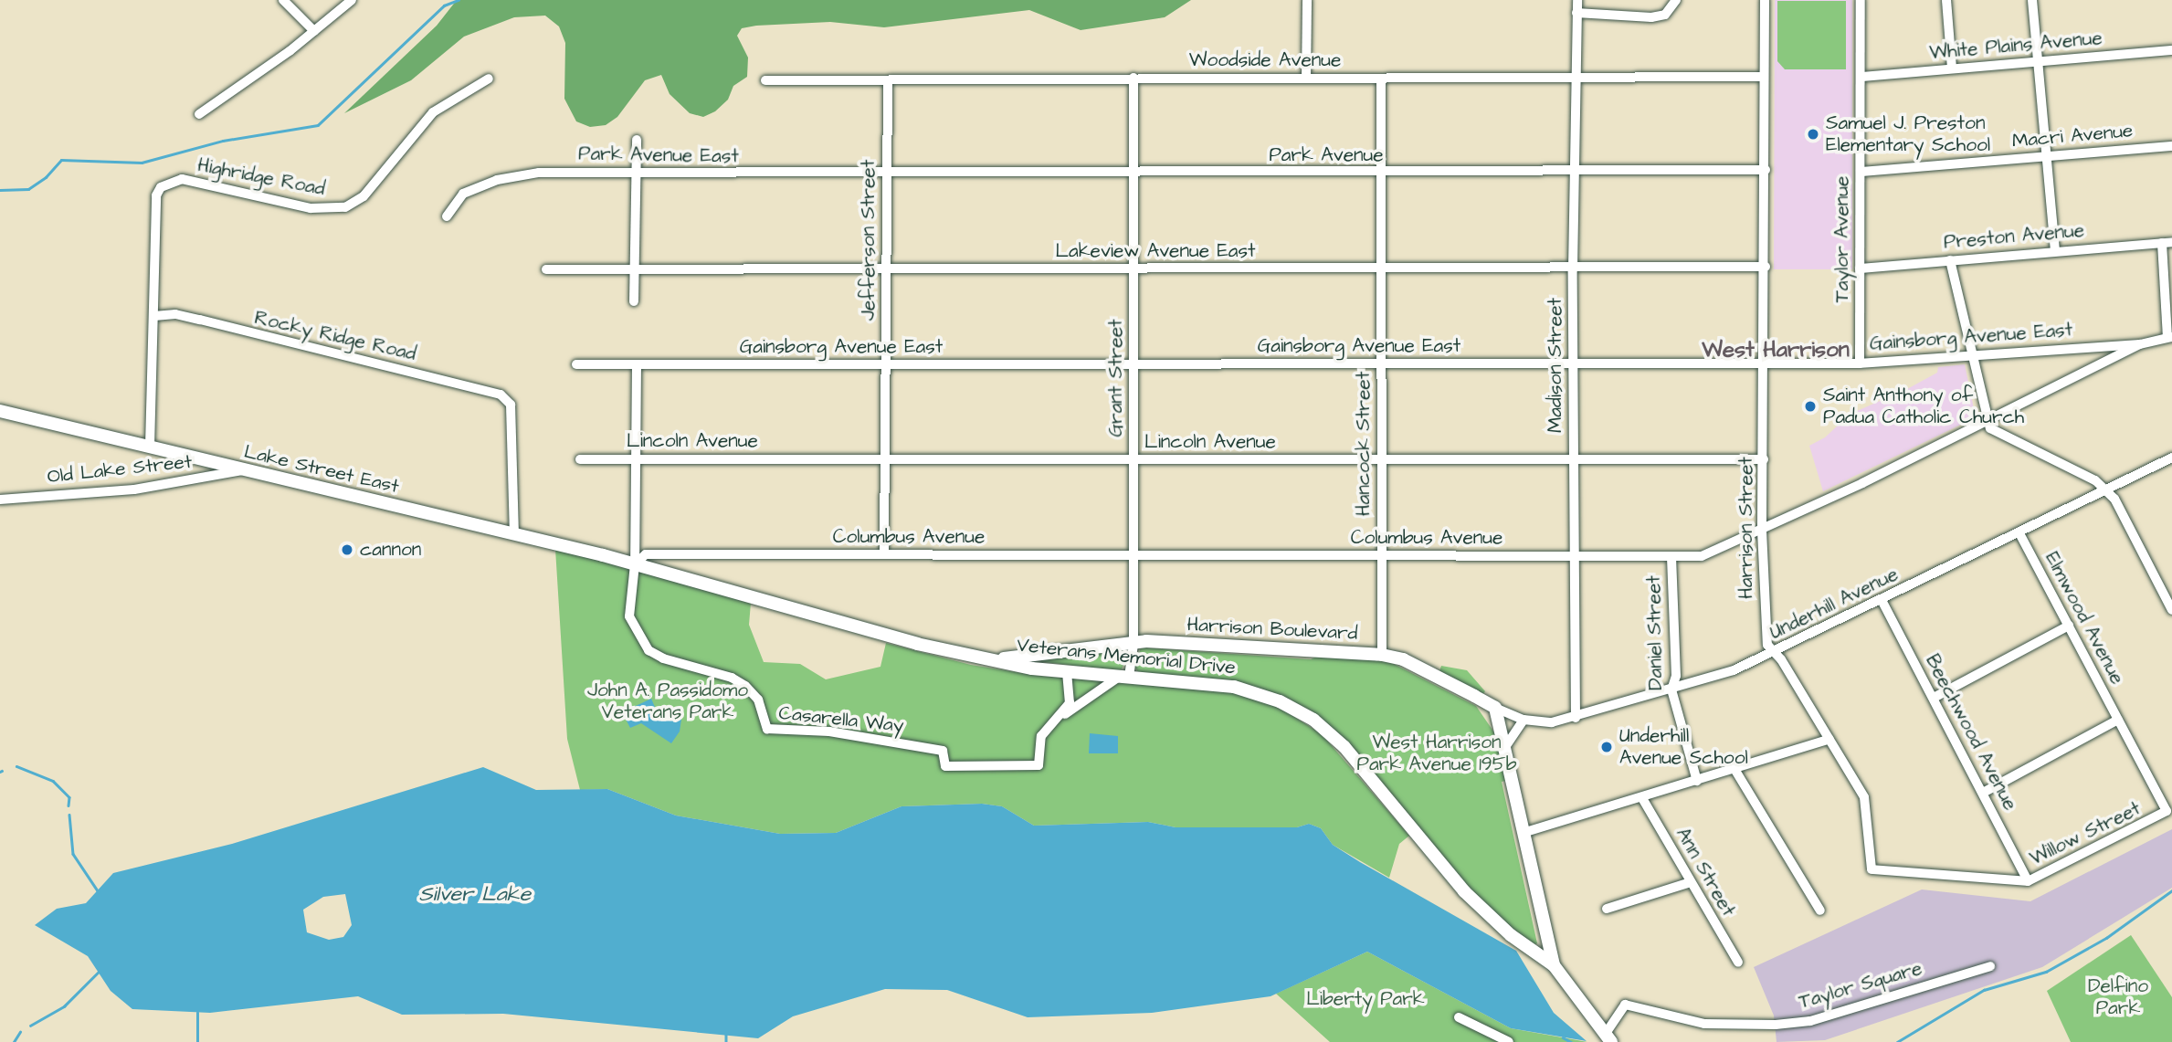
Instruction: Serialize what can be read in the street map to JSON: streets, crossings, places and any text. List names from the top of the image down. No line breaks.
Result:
{"streets":{"main road":["Lake Street East","Harrison Boulevard","Veterans Memorial Drive"],"street":["White Plains Avenue","Woodside Avenue","Macri Avenue","Park Avenue East","Park Avenue","Highridge Road","Preston Avenue","Taylor Avenue","Jefferson Street","Lakeview Avenue East","Rocky Ridge Road","Gainsborg Avenue East","Madison Street","Grant Street","Lincoln Avenue","Hancock Street","Old Lake Street","Harrison Street","Columbus Avenue","Underhill Avenue","Elmwood Avenue","Daniel Street","Casarella Way","Beechwood Avenue","Willow Street","Ann Street","Taylor Square"]},"crossings":[["White Plains Avenue","Taylor Avenue"],["Woodside Avenue","Jefferson Street"],["Woodside Avenue","Madison Street"],["Woodside Avenue","Grant Street"],["Woodside Avenue","Hancock Street"],["Woodside Avenue","Harrison Street"],["Macri Avenue","Taylor Avenue"],["Park Avenue East","Park Avenue"],["Park Avenue East","Jefferson Street"],["Park Avenue","Jefferson Street"],["Park Avenue","Madison Street"],["Park Avenue","Grant Street"],["Park Avenue","Hancock Street"],["Park Avenue","Harrison Street"],["Highridge Road","Rocky Ridge Road"],["Highridge Road","Lake Street East"],["Preston Avenue","Taylor Avenue"],["Taylor Avenue","Gainsborg Avenue East"],["Jefferson Street","Lakeview Avenue East"],["Jefferson Street","Gainsborg Avenue East"],["Jefferson Street","Lincoln Avenue"],["Jefferson Street","Columbus Avenue"],["Lakeview Avenue East","Madison Street"],["Lakeview Avenue East","Grant Street"],["Lakeview Avenue East","Hancock Street"],["Lakeview Avenue East","Harrison Street"],["Rocky Ridge Road","Lake Street East"],["Gainsborg Avenue East","Madison Street"],["Gainsborg Avenue East","Grant Street"],["Gainsborg Avenue East","Hancock Street"],["Gainsborg Avenue East","Harrison Street"],["Gainsborg Avenue East","Columbus Avenue"],["Gainsborg Avenue East","Casarella Way"],["Madison Street","Lincoln Avenue"],["Madison Street","Columbus Avenue"],["Madison Street","Underhill Avenue"],["Grant Street","Lincoln Avenue"],["Grant Street","Columbus Avenue"],["Grant Street","Harrison Boulevard"],["Grant Street","Veterans Memorial Drive"],["Lincoln Avenue","Hancock Street"],["Lincoln Avenue","Harrison Street"],["Lincoln Avenue","Casarella Way"],["Hancock Street","Columbus Avenue"],["Hancock Street","Harrison Boulevard"],["Old Lake Street","Lake Street East"],["Lake Street East","Columbus Avenue"],["Lake Street East","Veterans Memorial Drive"],["Lake Street East","Casarella Way"],["Harrison Street","Columbus Avenue"],["Harrison Street","Underhill Avenue"],["Harrison Street","Beechwood Avenue"],["Harrison Street","Willow Street"],["Columbus Avenue","Daniel Street"],["Columbus Avenue","Veterans Memorial Drive"],["Columbus Avenue","Casarella Way"],["Underhill Avenue","Elmwood Avenue"],["Underhill Avenue","Harrison Boulevard"],["Underhill Avenue","Daniel Street"],["Underhill Avenue","Beechwood Avenue"],["Elmwood Avenue","Willow Street"],["Harrison Boulevard","Veterans Memorial Drive"],["Veterans Memorial Drive","Casarella Way"],["Beechwood Avenue","Willow Street"]],"districts":["West Harrison"],"water":["Silver Lake"],"parks":["John A. Passidomo Veterans Park","West Harrison Park Avenue 195b","Delfino Park","Liberty Park"],"places":["Samuel J. Preston Elementary School","Saint Anthony of Padua Catholic Church","cannon","Underhill Avenue School"]}
